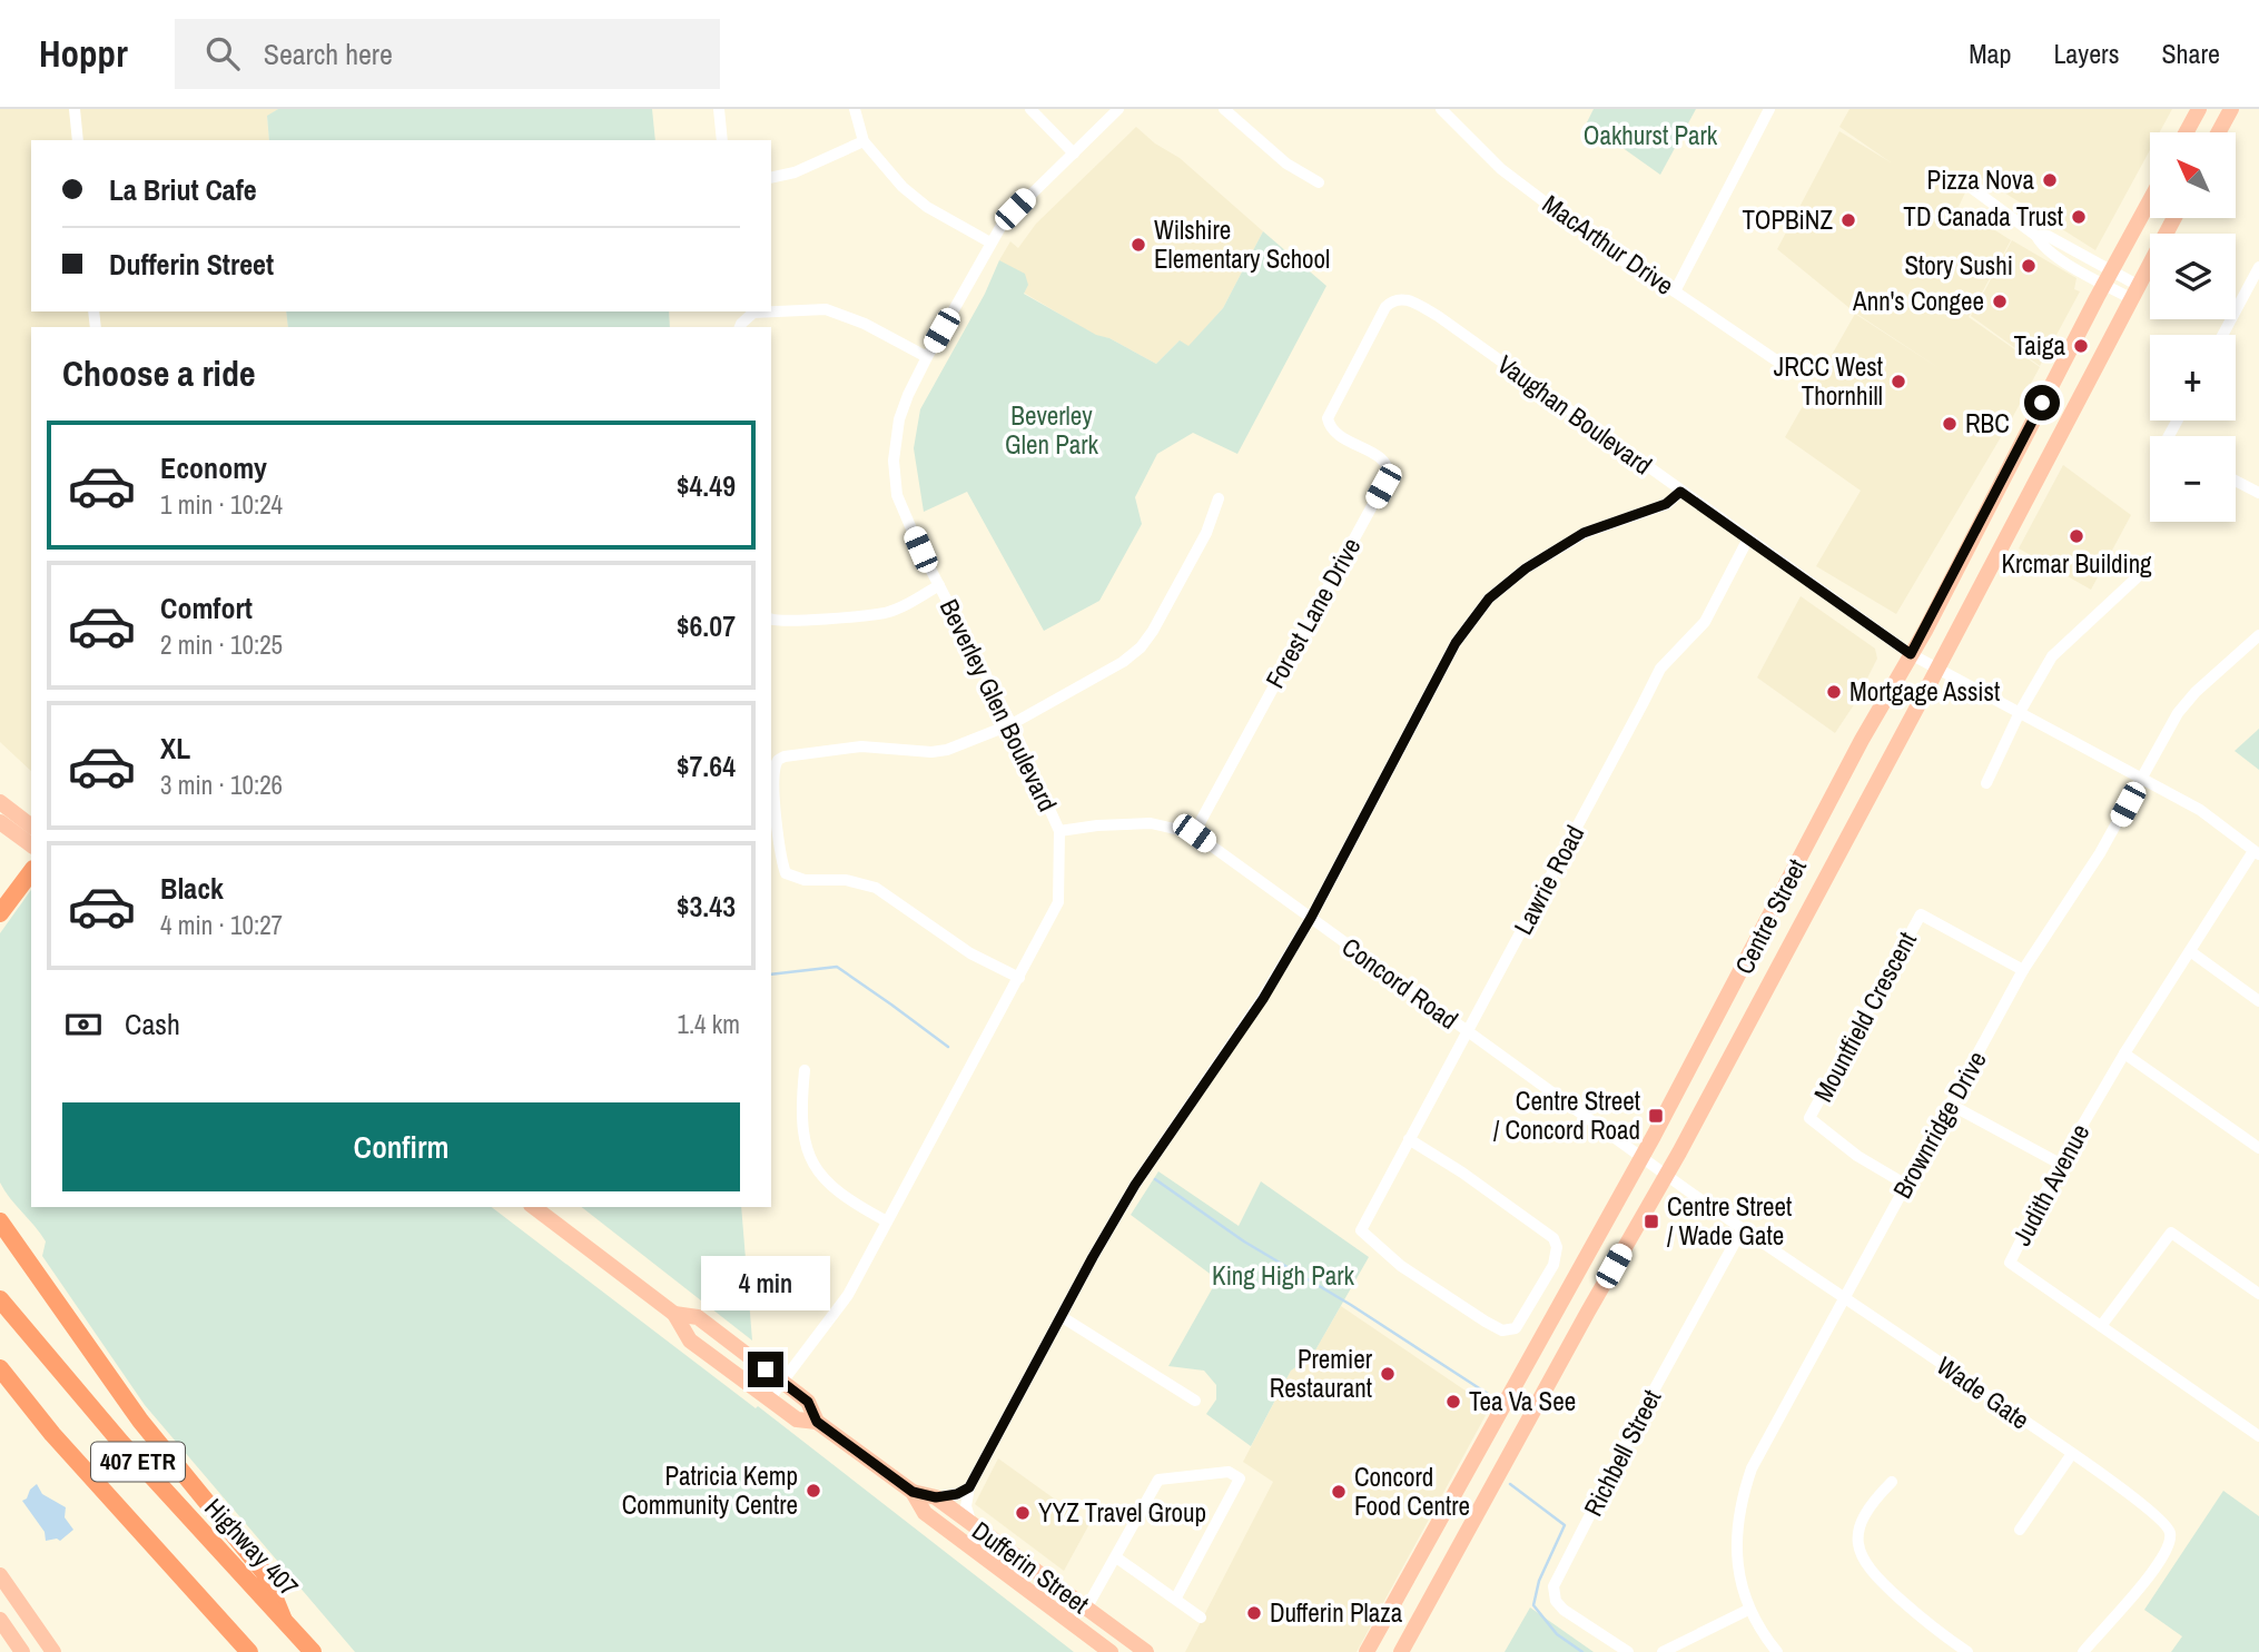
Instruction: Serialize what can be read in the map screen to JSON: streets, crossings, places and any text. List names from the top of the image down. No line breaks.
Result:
{"streets":{"highway":["407 ETR","Highway 407"],"main road":["Centre Street","Dufferin Street"],"street":["MacArthur Drive","Vaughan Boulevard","Forest Lane Drive","Beverley Glen Boulevard","Lawrie Road","Concord Road","Mountfield Crescent","Brownridge Drive","Judith Avenue","Wade Gate","Richbell Street"]},"crossings":[["Vaughan Boulevard","Forest Lane Drive"],["Vaughan Boulevard","Lawrie Road"],["Vaughan Boulevard","Centre Street"],["Vaughan Boulevard","Brownridge Drive"],["Vaughan Boulevard","Judith Avenue"],["Forest Lane Drive","Concord Road"],["Beverley Glen Boulevard","Concord Road"],["Beverley Glen Boulevard","Dufferin Street"],["Lawrie Road","Concord Road"],["Centre Street","Concord Road"],["Centre Street","Wade Gate"],["Concord Road","Wade Gate"],["Mountfield Crescent","Brownridge Drive"],["Brownridge Drive","Wade Gate"],["Wade Gate","Richbell Street"]],"parks":["Oakhurst Park","Beverley Glen Park","King High Park"],"places":{"other":["Pizza Nova","TD Canada Trust","TOPBiNZ","Wilshire Elementary School","Story Sushi","Ann's Congee","Taiga","JRCC West Thornhill","RBC","Krcmar Building","Mortgage Assist","Premier Restaurant","Tea Va See","Patricia Kemp Community Centre","Concord Food Centre","YYZ Travel Group","Dufferin Plaza"],"transit":["Centre Street / Concord Road","Centre Street / Wade Gate"]},"north":"top left","page":{"header":"Hoppr","search":"Search here","nav":["Map","Layers","Share"],"map_buttons":["+","−"],"banner":["La Briut Cafe","Dufferin Street"],"heading":"Choose a ride","list":[{"name":"Economy","note":"1 min · 10:24","value":"$4.49"},{"name":"Comfort","note":"2 min · 10:25","value":"$6.07"},{"name":"XL","note":"3 min · 10:26","value":"$7.64"},{"name":"Black","note":"4 min · 10:27","value":"$3.43"}],"pay":["Cash","1.4 km"],"buttons":"Confirm","bubble":"4 min"}}
